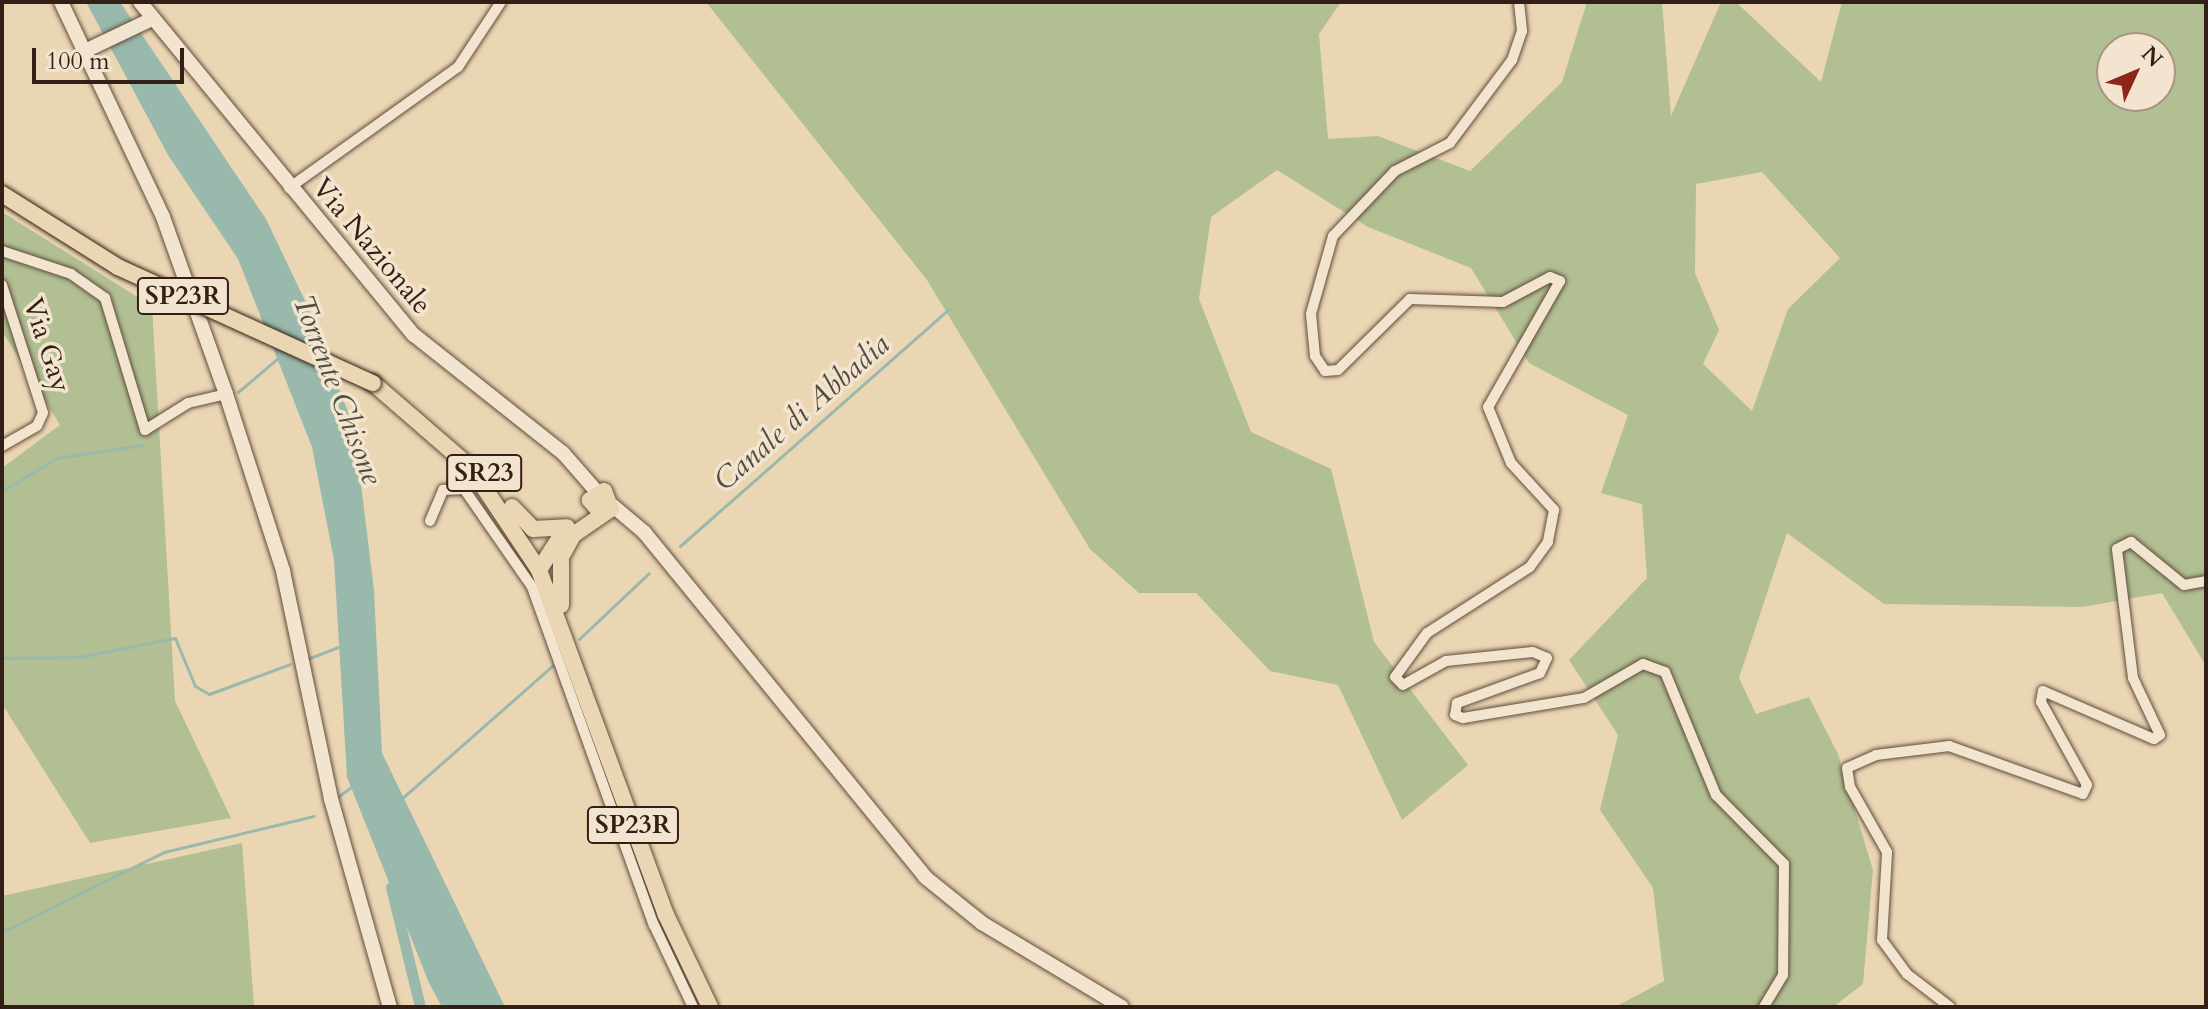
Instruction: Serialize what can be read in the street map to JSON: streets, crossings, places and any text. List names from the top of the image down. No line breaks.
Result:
{"streets":{"main road":["Via Nazionale","SP23R","SR23"],"street":["Via Gay"]},"crossings":[["SP23R","SR23"]],"water":["Torrente Chisone","Canale di Abbadia"],"scale_bar":"100 m","north":"top right"}
